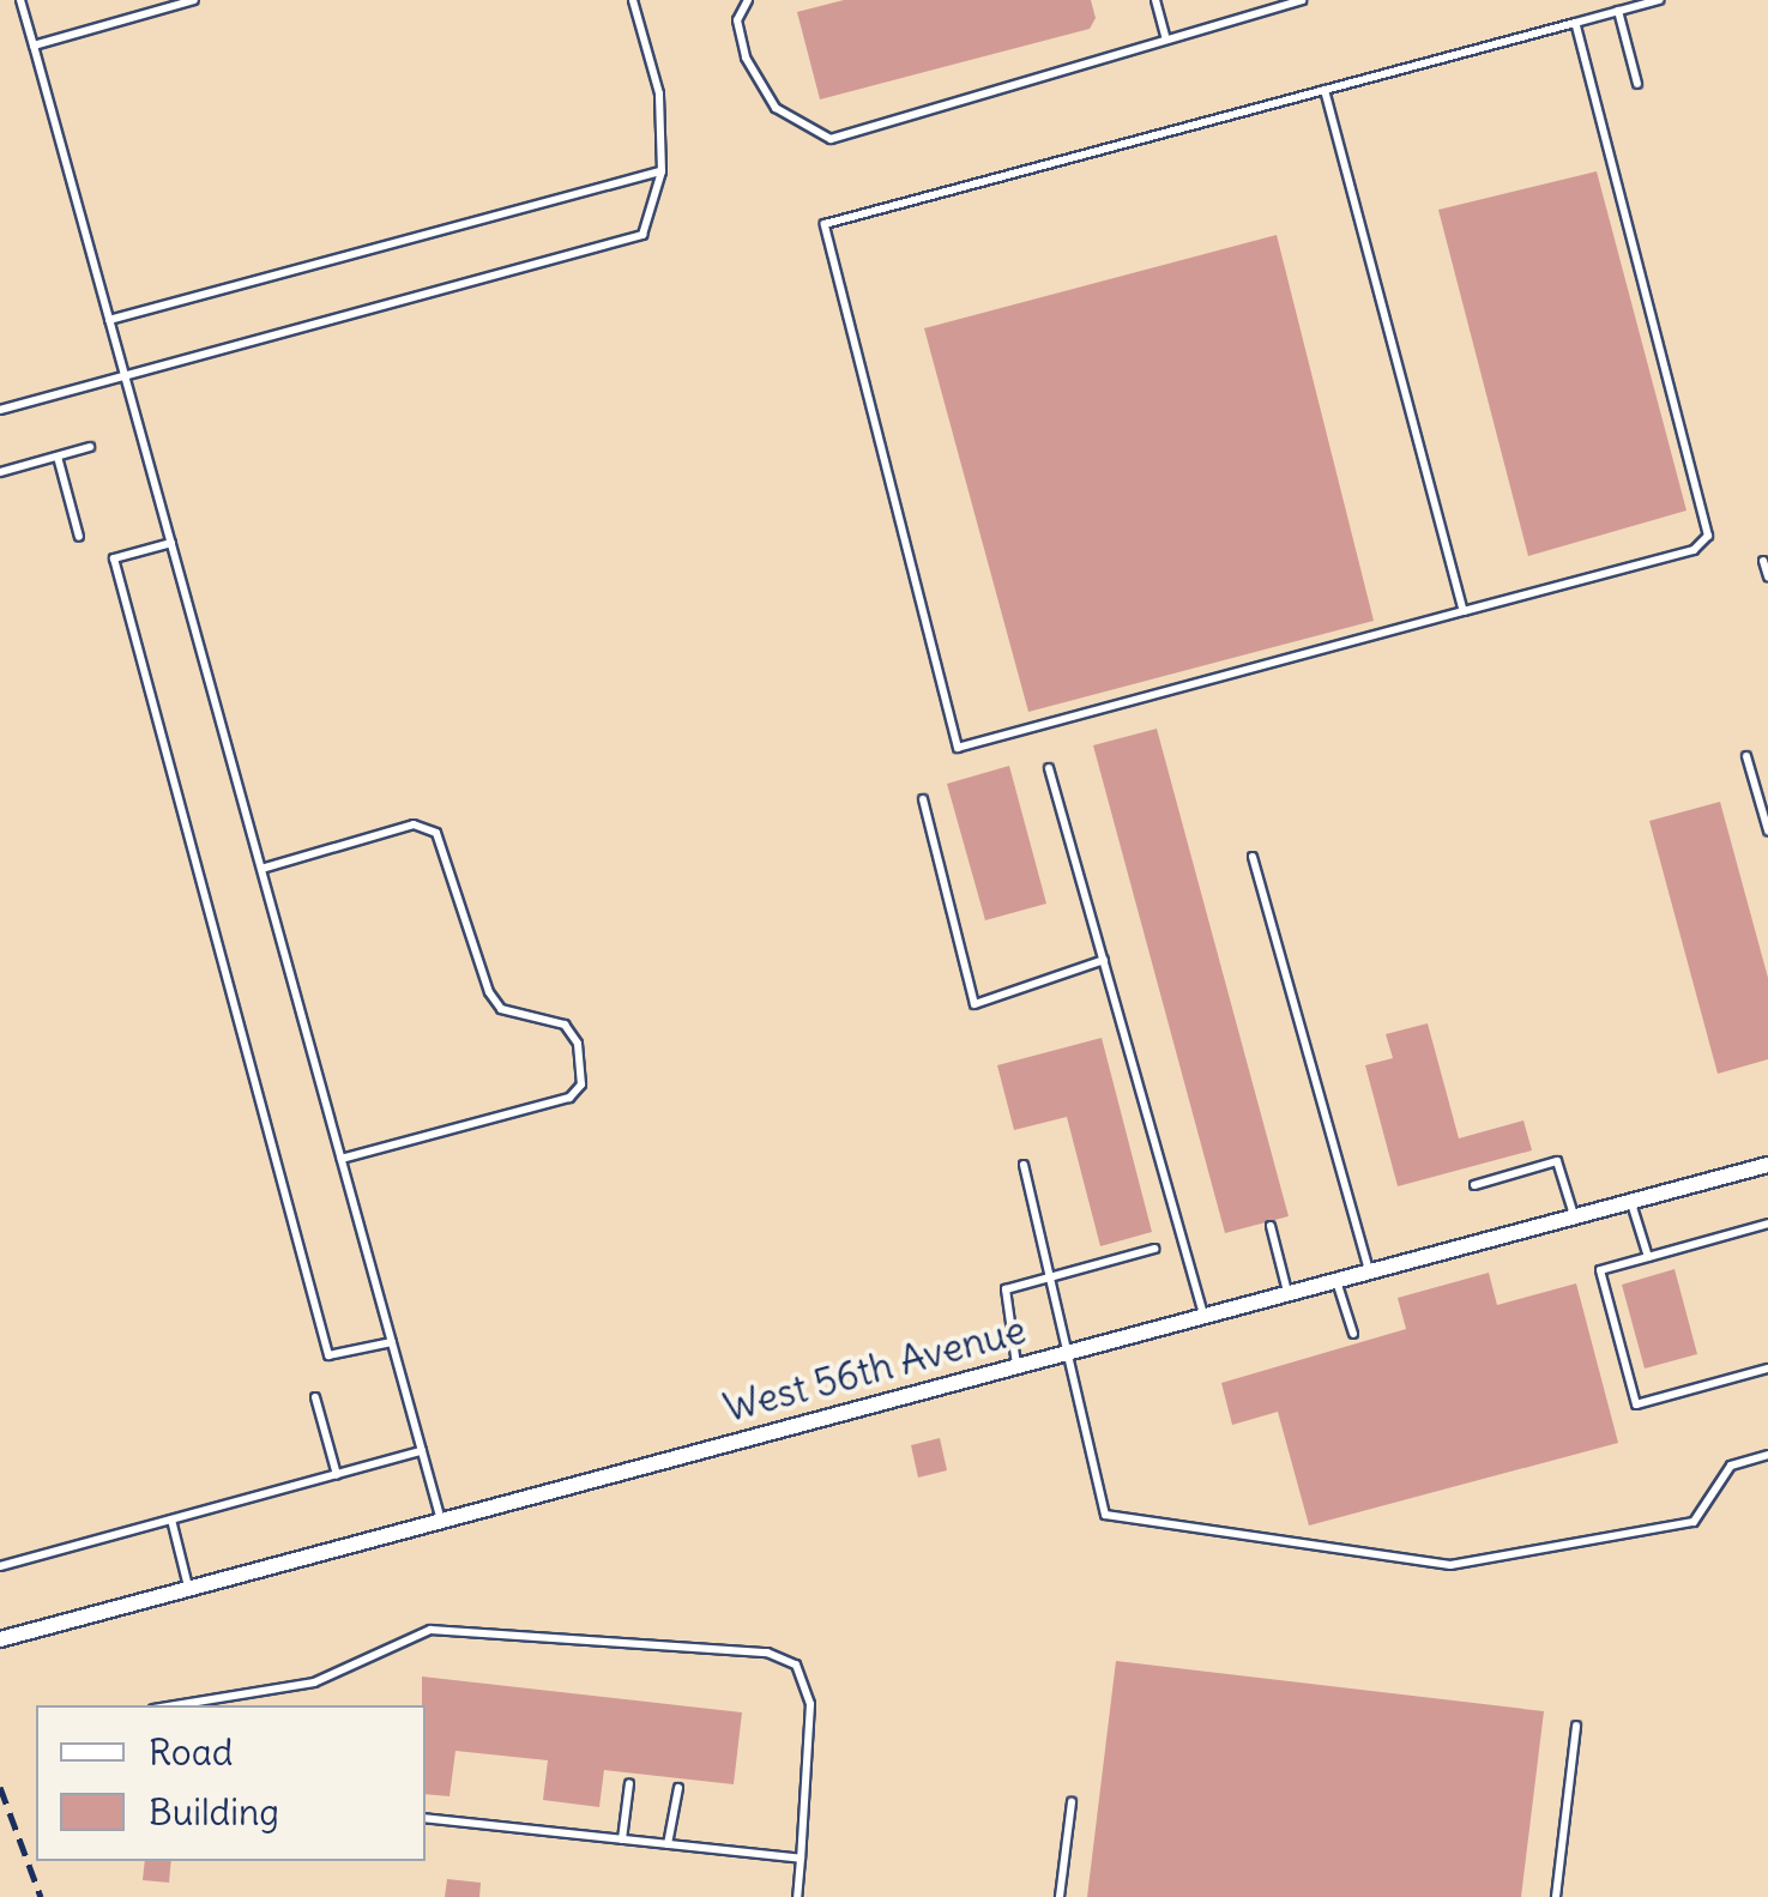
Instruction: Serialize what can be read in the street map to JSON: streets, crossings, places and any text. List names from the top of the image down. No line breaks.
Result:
{"streets":{"street":["West 56th Avenue"]},"legend":["Road","Building"]}
